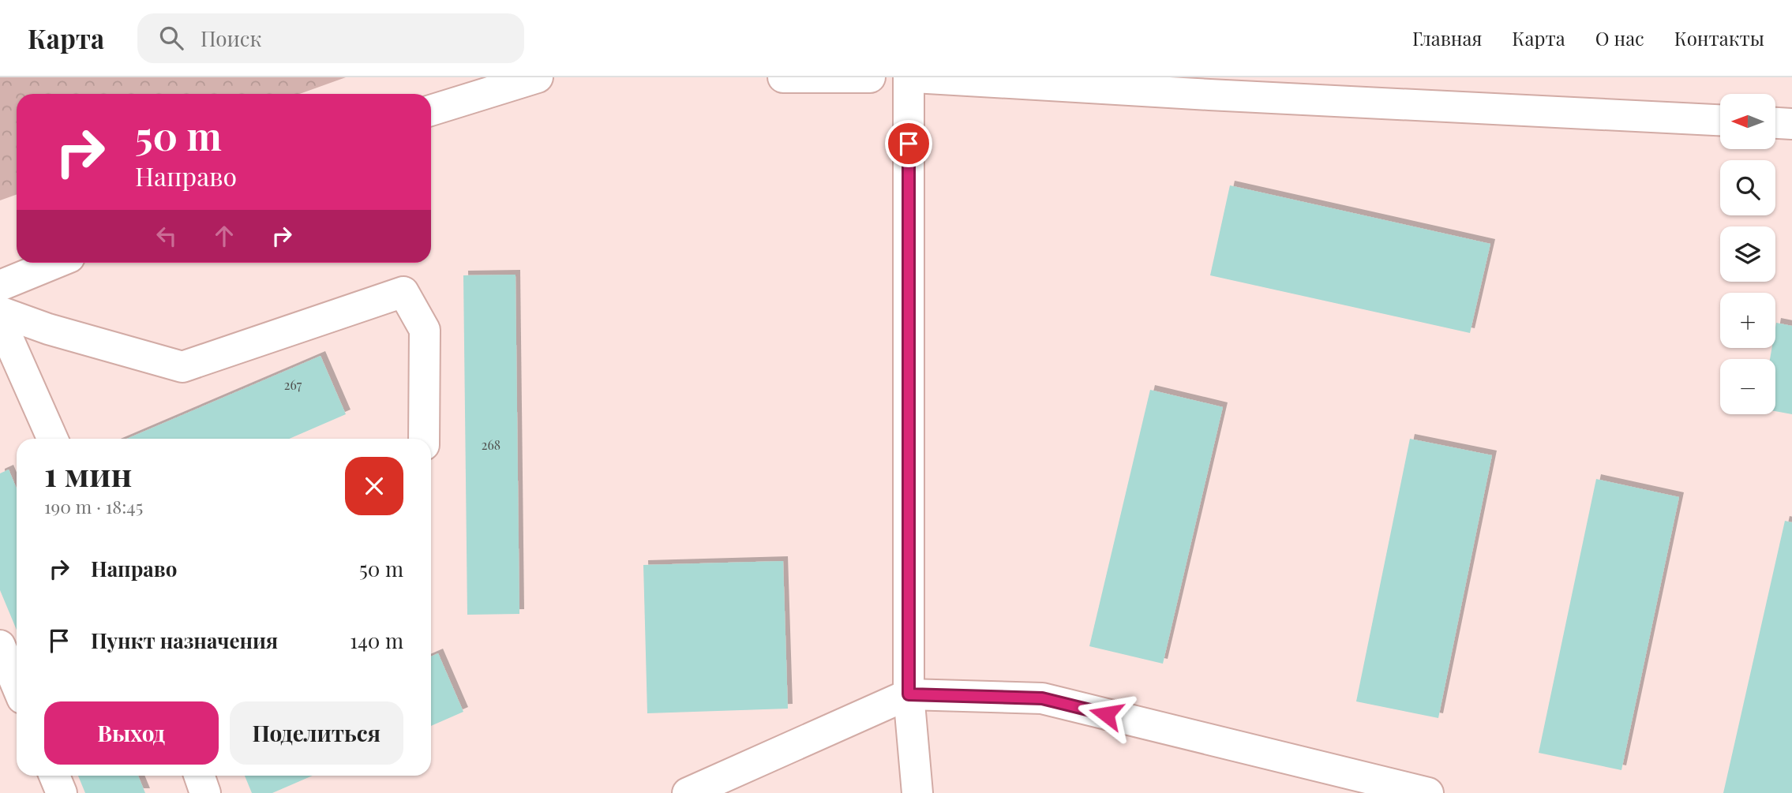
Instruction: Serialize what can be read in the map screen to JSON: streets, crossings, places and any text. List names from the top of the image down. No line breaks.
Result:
{"house_numbers":["267","268"],"north":"left","page":{"header":"Карта","search":"Поиск","nav":["Главная","Карта","О нас","Контакты"],"map_buttons":["+","−"],"turn":["50 m","Направо"],"heading":["1 мин","190 m · 18:45"],"list":[{"name":"Направо","value":"50 m"},{"name":"Пункт назначения","value":"140 m"}],"buttons":["Выход","Поделиться"]}}
